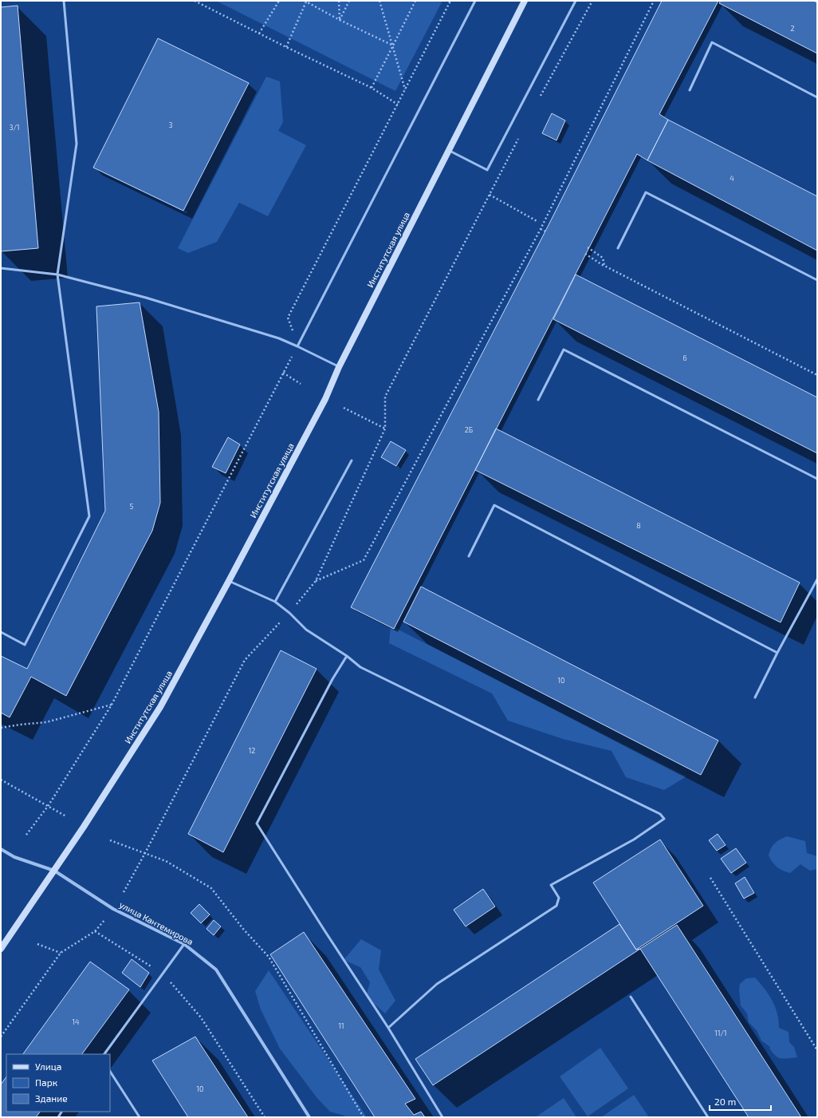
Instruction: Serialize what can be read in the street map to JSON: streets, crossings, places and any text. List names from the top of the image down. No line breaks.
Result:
{"streets":{"main road":["Институтская улица"],"street":["улица Кантемирова"]},"crossings":[["Институтская улица","улица Кантемирова"]],"house_numbers":["2","3","3/1","4","6","2Б","5","8","10","12","14","11","11/1","10"],"legend":["Улица","Парк","Здание"],"scale_bar":"20 m"}
